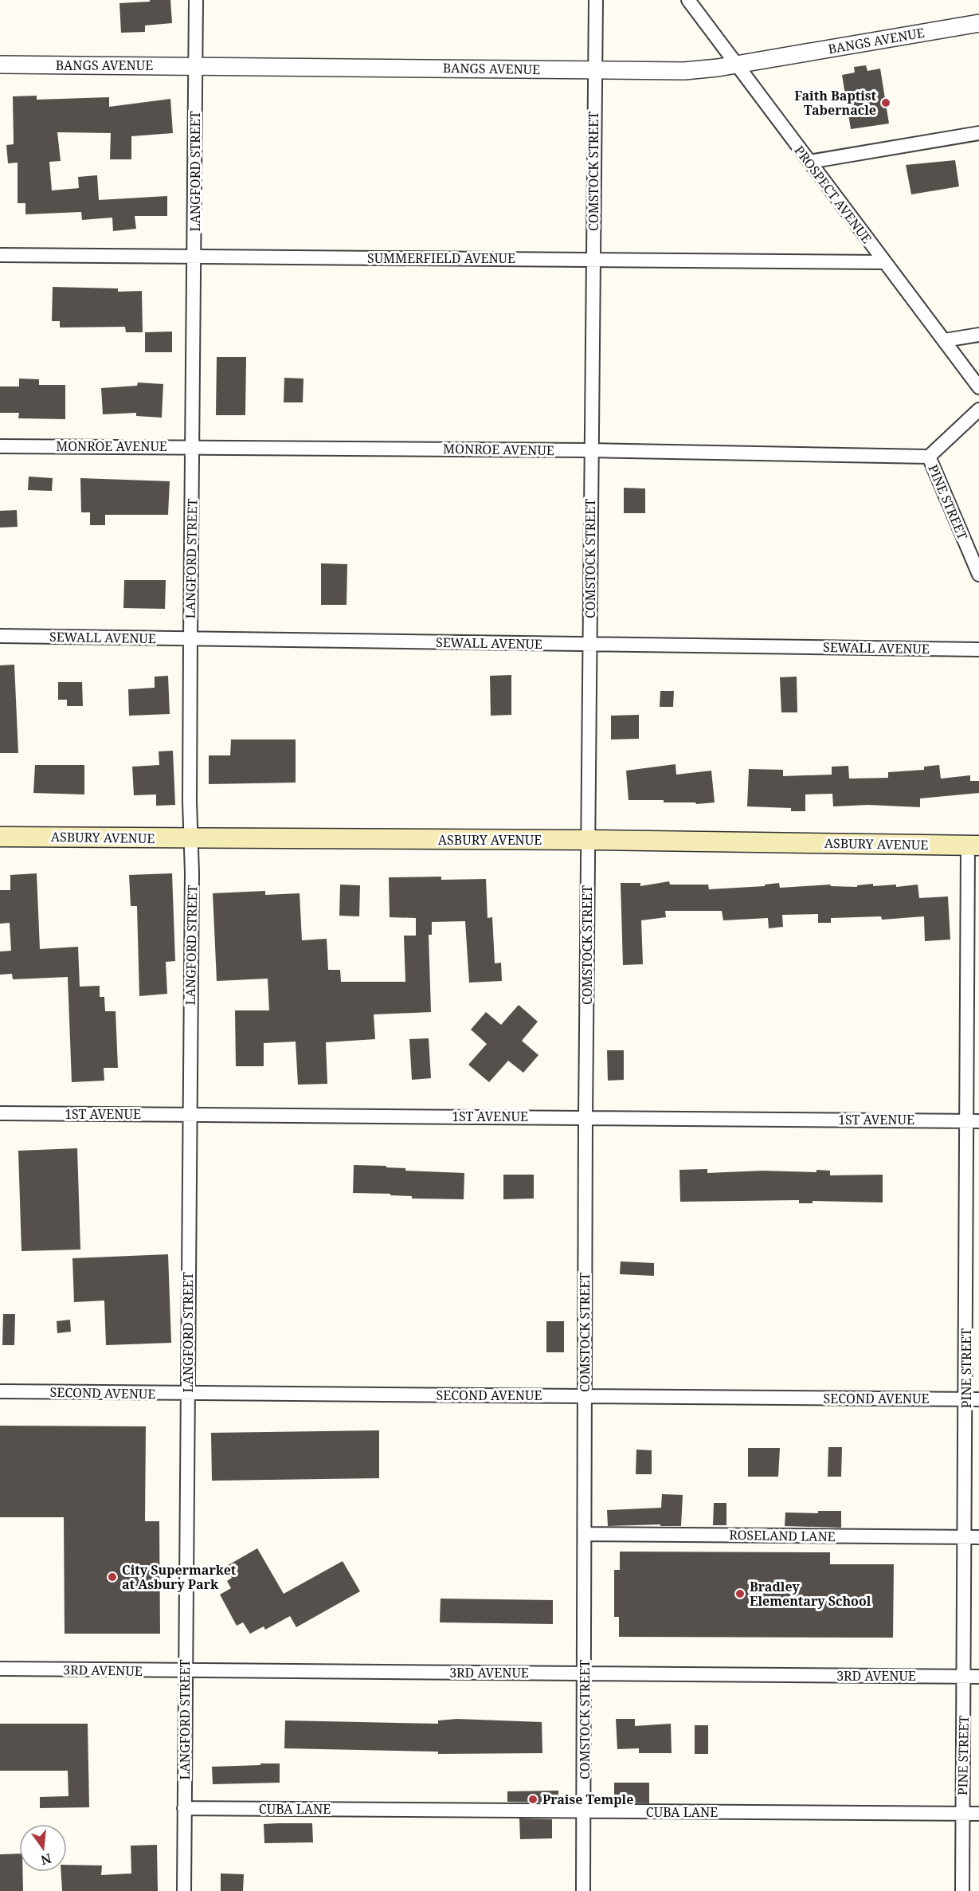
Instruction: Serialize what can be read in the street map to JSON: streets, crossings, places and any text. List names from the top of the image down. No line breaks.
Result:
{"streets":{"main road":["ASBURY AVENUE"],"street":["BANGS AVENUE","LANGFORD STREET","COMSTOCK STREET","PROSPECT AVENUE","SUMMERFIELD AVENUE","MONROE AVENUE","PINE STREET","SEWALL AVENUE","1ST AVENUE","SECOND AVENUE","ROSELAND LANE","3RD AVENUE","CUBA LANE"]},"crossings":[["BANGS AVENUE","LANGFORD STREET"],["BANGS AVENUE","COMSTOCK STREET"],["BANGS AVENUE","PROSPECT AVENUE"],["LANGFORD STREET","SUMMERFIELD AVENUE"],["LANGFORD STREET","MONROE AVENUE"],["LANGFORD STREET","SEWALL AVENUE"],["LANGFORD STREET","ASBURY AVENUE"],["LANGFORD STREET","1ST AVENUE"],["LANGFORD STREET","SECOND AVENUE"],["LANGFORD STREET","3RD AVENUE"],["LANGFORD STREET","CUBA LANE"],["COMSTOCK STREET","SUMMERFIELD AVENUE"],["COMSTOCK STREET","MONROE AVENUE"],["COMSTOCK STREET","SEWALL AVENUE"],["COMSTOCK STREET","ASBURY AVENUE"],["COMSTOCK STREET","1ST AVENUE"],["COMSTOCK STREET","SECOND AVENUE"],["COMSTOCK STREET","ROSELAND LANE"],["COMSTOCK STREET","3RD AVENUE"],["COMSTOCK STREET","CUBA LANE"],["PROSPECT AVENUE","SUMMERFIELD AVENUE"],["MONROE AVENUE","PINE STREET"],["PINE STREET","ASBURY AVENUE"],["PINE STREET","1ST AVENUE"],["PINE STREET","SECOND AVENUE"],["PINE STREET","ROSELAND LANE"],["PINE STREET","3RD AVENUE"],["PINE STREET","CUBA LANE"]],"places":["Faith Baptist Tabernacle","City Supermarket at Asbury Park","Bradley Elementary School","Praise Temple"],"north":"bottom"}
